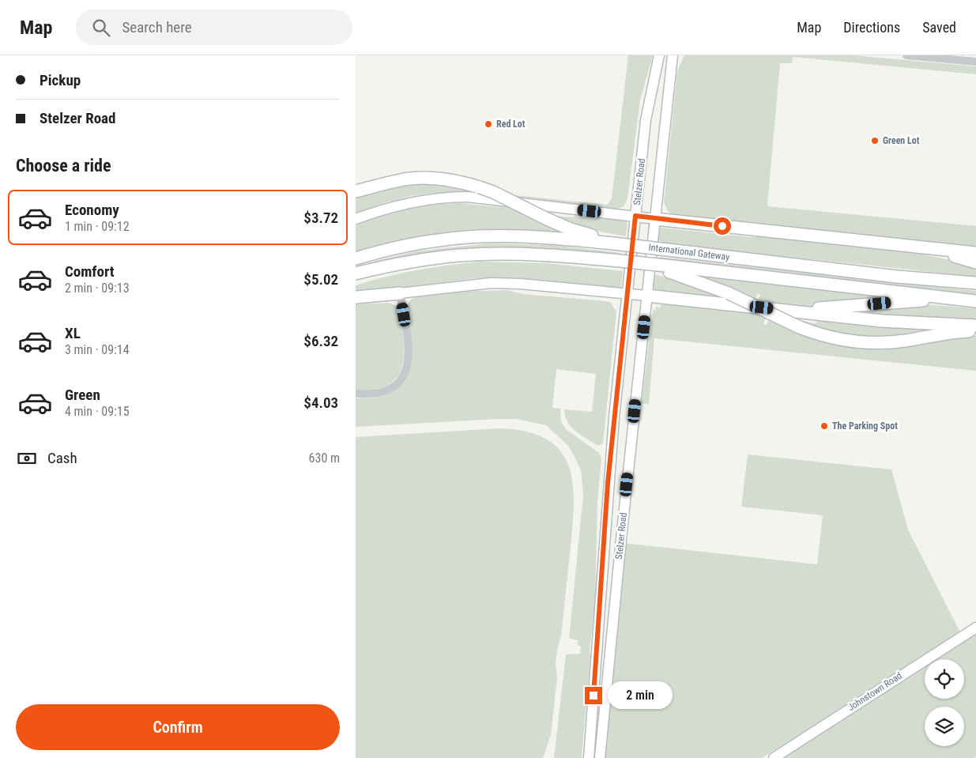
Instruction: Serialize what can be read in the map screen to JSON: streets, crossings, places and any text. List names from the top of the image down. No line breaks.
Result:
{"streets":{"highway":["International Gateway"],"main road":["Stelzer Road","Johnstown Road"]},"places":["Red Lot","Green Lot","The Parking Spot"],"page":{"header":"Map","search":"Search here","nav":["Map","Directions","Saved"],"banner":["Pickup","Stelzer Road"],"heading":"Choose a ride","list":[{"name":"Economy","note":"1 min · 09:12","value":"$3.72"},{"name":"Comfort","note":"2 min · 09:13","value":"$5.02"},{"name":"XL","note":"3 min · 09:14","value":"$6.32"},{"name":"Green","note":"4 min · 09:15","value":"$4.03"}],"pay":["Cash","630 m"],"bubble":"2 min","buttons":"Confirm"}}
